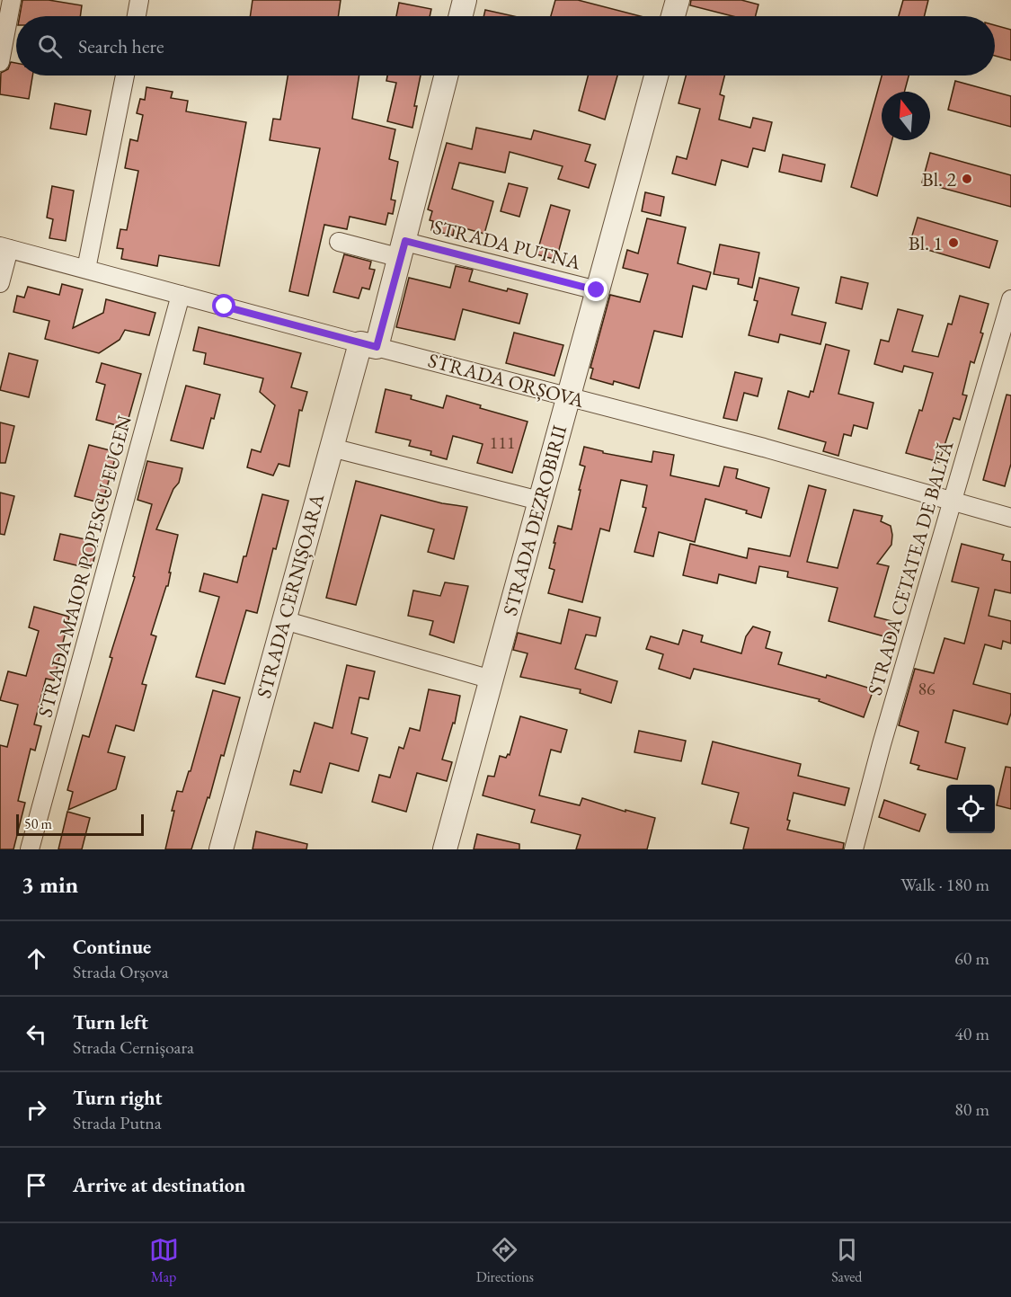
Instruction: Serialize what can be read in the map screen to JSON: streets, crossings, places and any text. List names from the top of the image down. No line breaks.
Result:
{"streets":{"street":["STRADA PUTNA","STRADA ORȘOVA","STRADA DEZROBIRII","STRADA MAIOR POPESCU EUGEN","STRADA CETATEA DE BALTĂ","STRADA CERNIȘOARA"]},"crossings":[["STRADA PUTNA","STRADA DEZROBIRII"],["STRADA PUTNA","STRADA CERNIȘOARA"],["STRADA ORȘOVA","STRADA DEZROBIRII"],["STRADA ORȘOVA","STRADA MAIOR POPESCU EUGEN"],["STRADA ORȘOVA","STRADA CETATEA DE BALTĂ"],["STRADA ORȘOVA","STRADA CERNIȘOARA"]],"places":["Bl. 2","Bl. 1"],"house_numbers":["111","86"],"scale_bar":"50 m","north":"top","page":{"search":"Search here","scale":"50 m","heading":["3 min","Walk · 180 m"],"list":[["Continue","Strada Orșova","60 m"],["Turn left","Strada Cernișoara","40 m"],["Turn right","Strada Putna","80 m"],"Arrive at destination"],"nav":["Map","Directions","Saved"]}}
